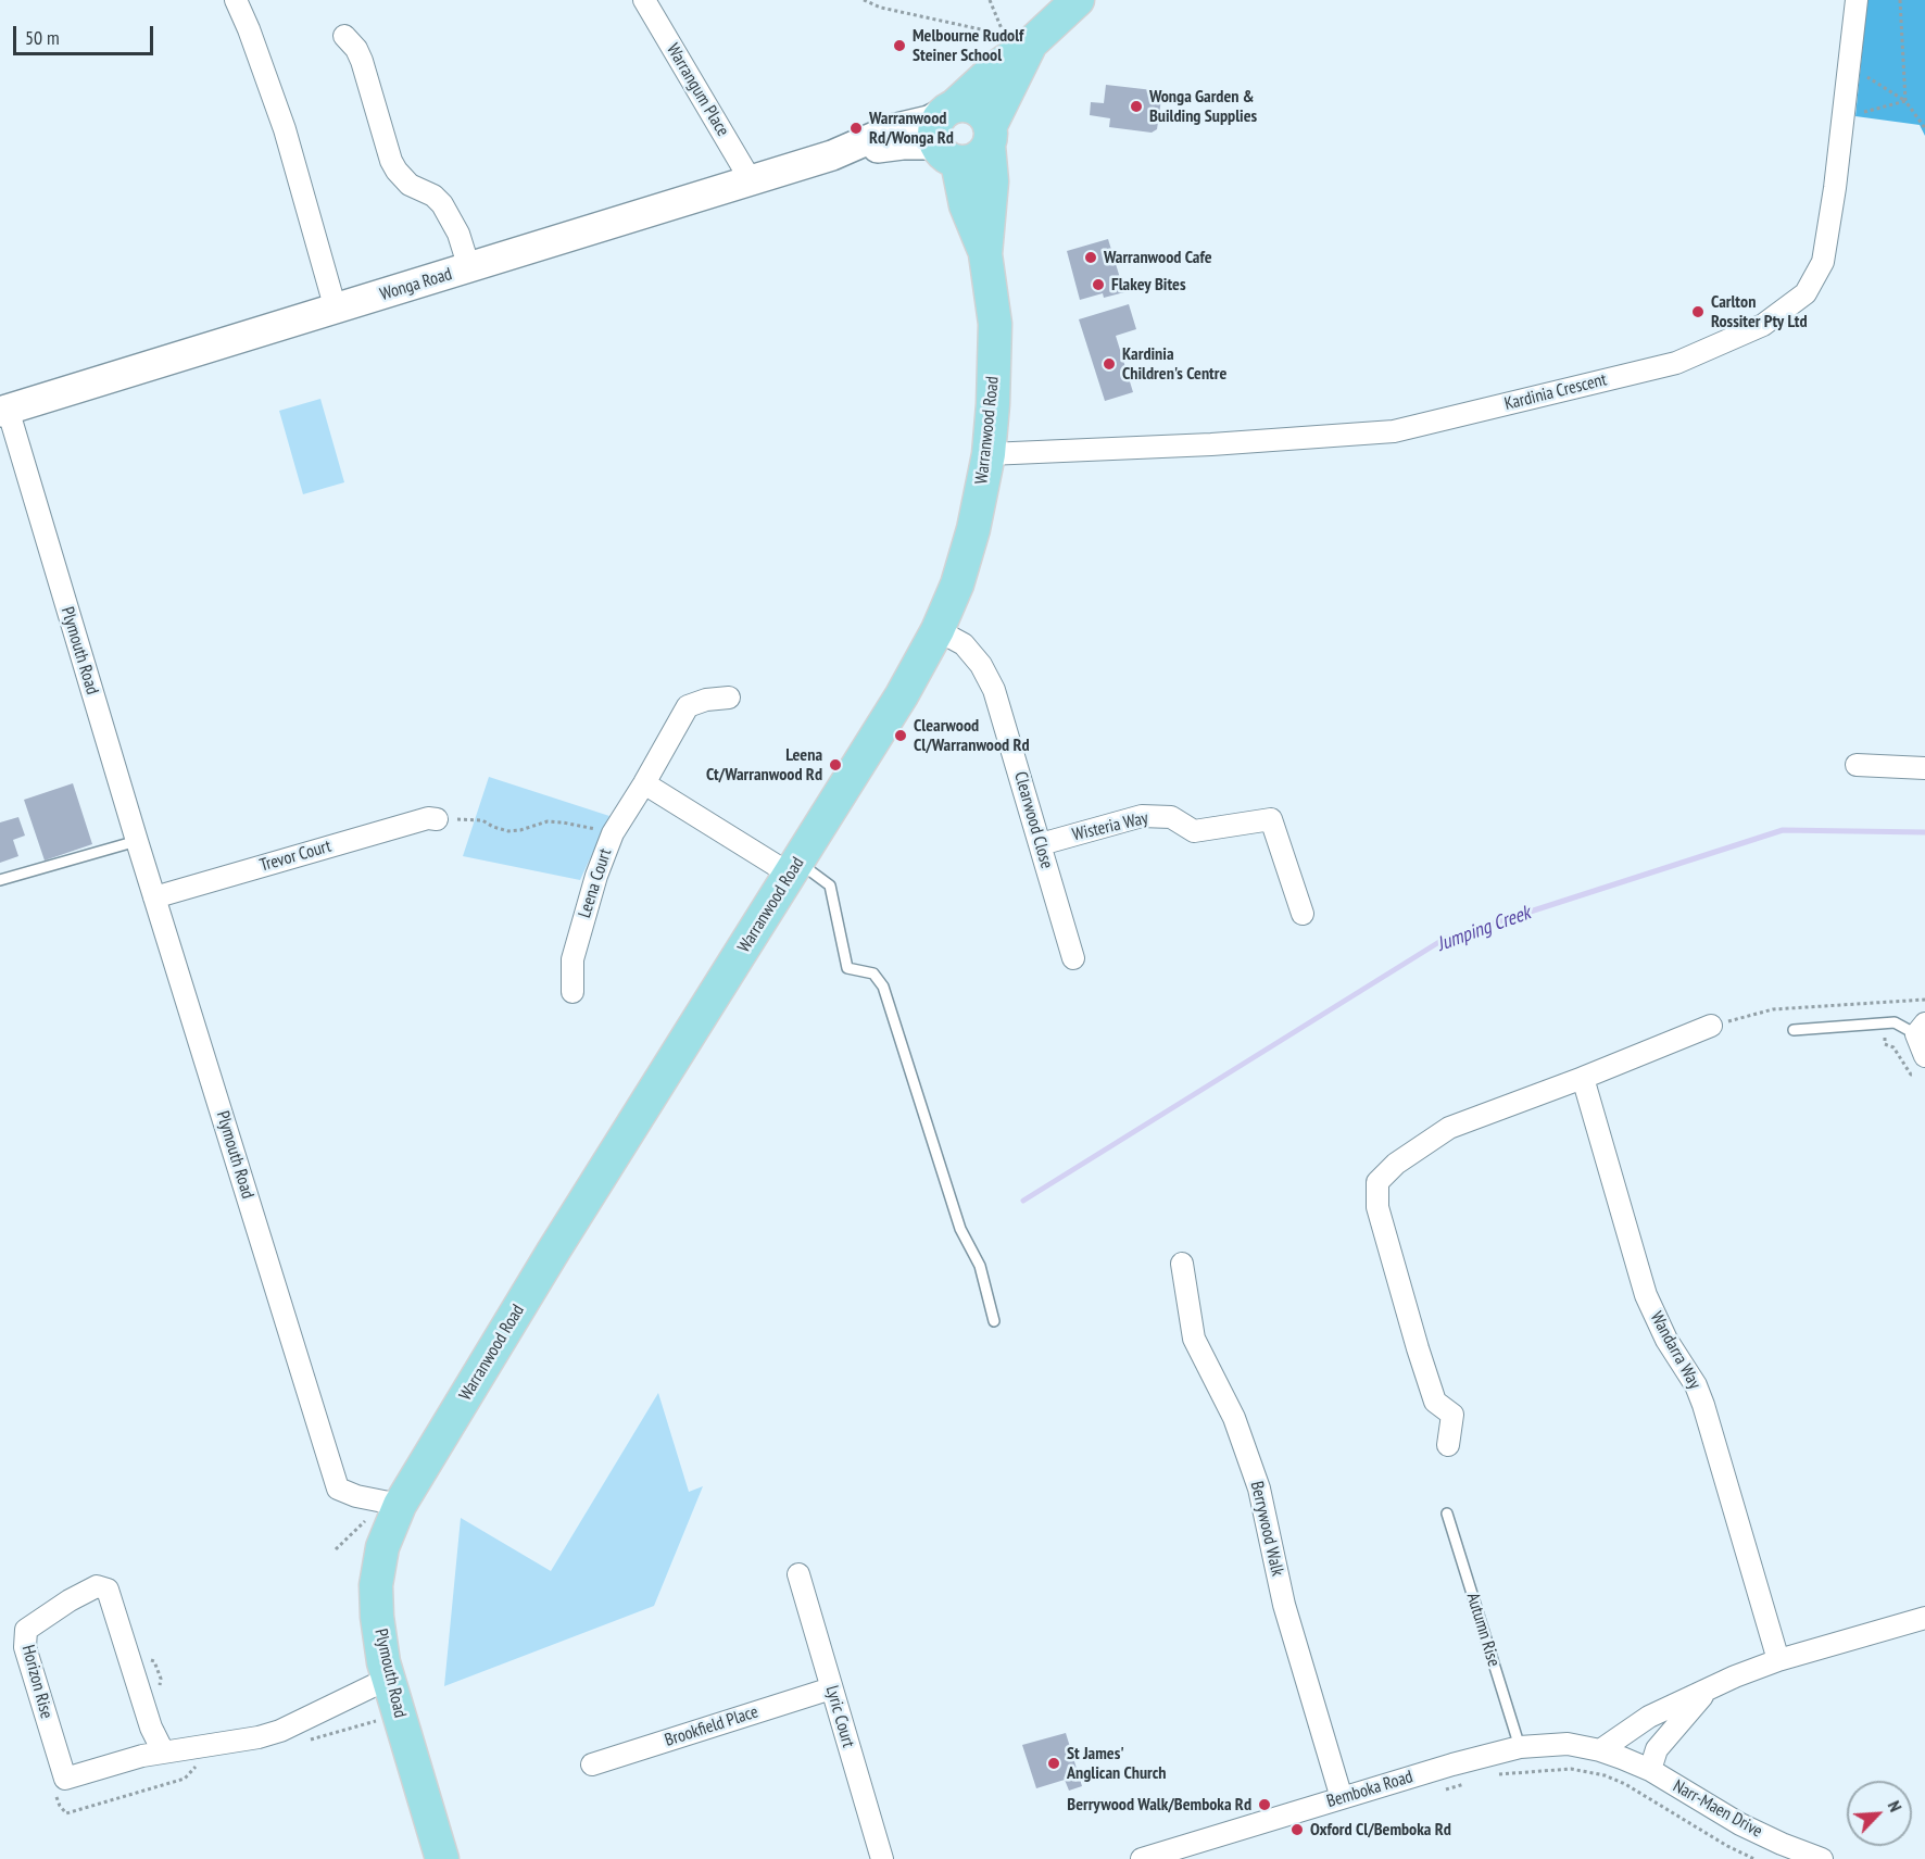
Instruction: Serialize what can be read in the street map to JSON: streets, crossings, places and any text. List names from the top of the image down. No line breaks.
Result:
{"streets":{"main road":["Wonga Road","Warranwood Road","Plymouth Road"],"street":["Warrangum Place","Kardinia Crescent","Clearwood Close","Wisteria Way","Trevor Court","Leena Court","Wandarra Way","Berrywood Walk","Horizon Rise","Lyric Court","Brookfield Place","Bemboka Road","Narr-Maen Drive"],"lane":["Autumn Rise"]},"crossings":[["Warrangum Place","Wonga Road"],["Wonga Road","Warranwood Road"],["Wonga Road","Plymouth Road"],["Kardinia Crescent","Warranwood Road"],["Warranwood Road","Plymouth Road"],["Warranwood Road","Clearwood Close"],["Plymouth Road","Trevor Court"],["Plymouth Road","Horizon Rise"],["Clearwood Close","Wisteria Way"],["Berrywood Walk","Bemboka Road"],["Autumn Rise","Bemboka Road"],["Lyric Court","Brookfield Place"],["Bemboka Road","Narr-Maen Drive"]],"water":["Jumping Creek"],"places":["Melbourne Rudolf Steiner School","Wonga Garden & Building Supplies","Warranwood Rd/Wonga Rd","Warranwood Cafe","Flakey Bites","Carlton Rossiter Pty Ltd","Kardinia Children's Centre","Clearwood Cl/Warranwood Rd","Leena Ct/Warranwood Rd","St James' Anglican Church","Berrywood Walk/Bemboka Rd","Oxford Cl/Bemboka Rd"],"scale_bar":"50 m","north":"top right"}
